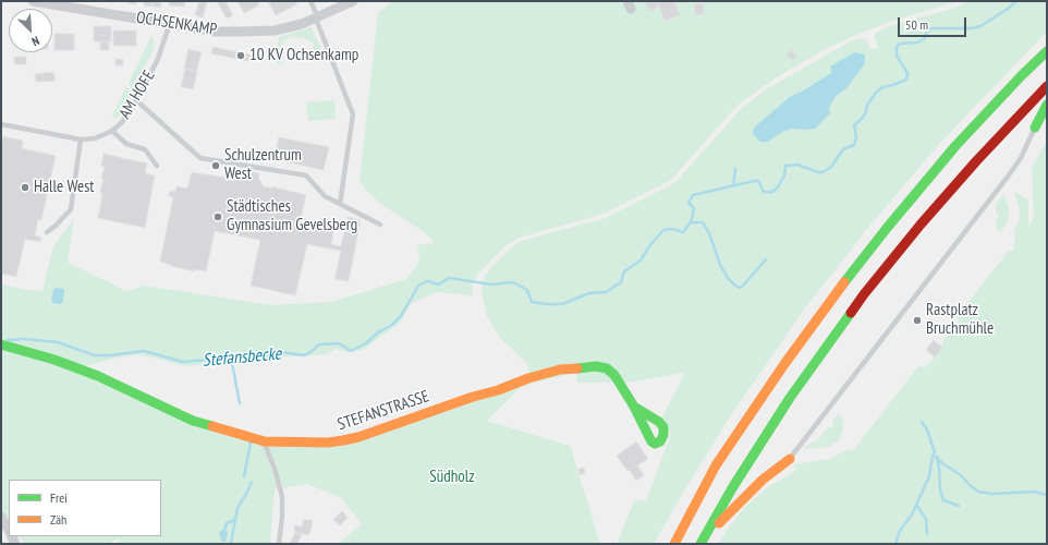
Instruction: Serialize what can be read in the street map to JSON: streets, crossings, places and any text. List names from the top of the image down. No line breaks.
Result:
{"streets":{"main road":["STEFANSTRASSE"],"street":["OCHSENKAMP"],"lane":["AM HOFE"]},"crossings":[["OCHSENKAMP","AM HOFE"]],"water":["Stefansbecke"],"parks":["Südholz"],"places":["10 KV Ochsenkamp","Schulzentrum West","Halle West","Städtisches Gymnasium Gevelsberg","Rastplatz Bruchmühle"],"legend":["Frei","Zäh"],"scale_bar":"50 m","north":"bottom right"}
